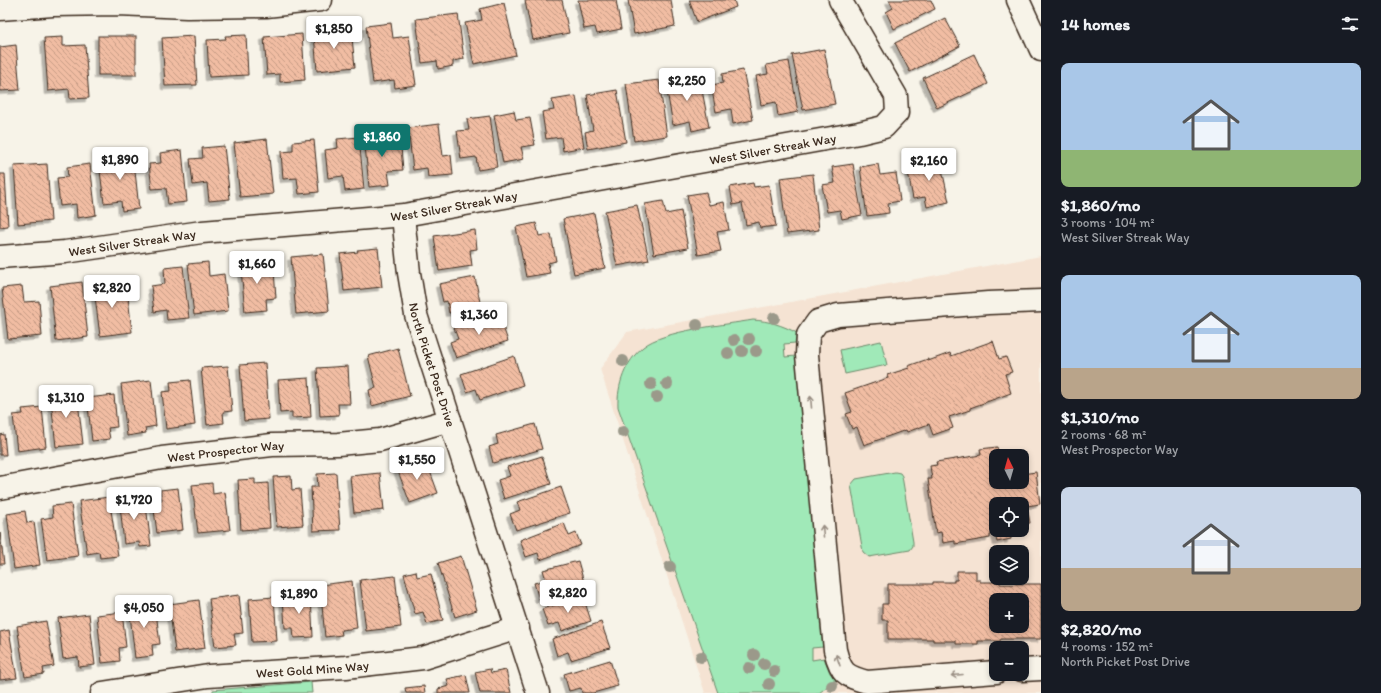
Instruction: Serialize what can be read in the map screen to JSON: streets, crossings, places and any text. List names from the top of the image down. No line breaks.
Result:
{"streets":{"street":["West Silver Streak Way","North Picket Post Drive","West Prospector Way","West Gold Mine Way"]},"crossings":[["West Silver Streak Way","North Picket Post Drive"],["North Picket Post Drive","West Prospector Way"],["North Picket Post Drive","West Gold Mine Way"]],"north":"top","page":{"heading":"14 homes","price":["$1,850","$2,250","$1,860","$1,890","$2,160","$1,660","$2,820","$1,360","$1,310","$1,550","$1,720","$2,820","$1,890","$4,050"],"list":[{"name":"$1,860/mo","note":"3 rooms · 104 m² · West Silver Streak Way"},{"name":"$1,310/mo","note":"2 rooms · 68 m² · West Prospector Way"},{"name":"$2,820/mo","note":"4 rooms · 152 m² · North Picket Post Drive"}],"map_buttons":["+","−"]}}
